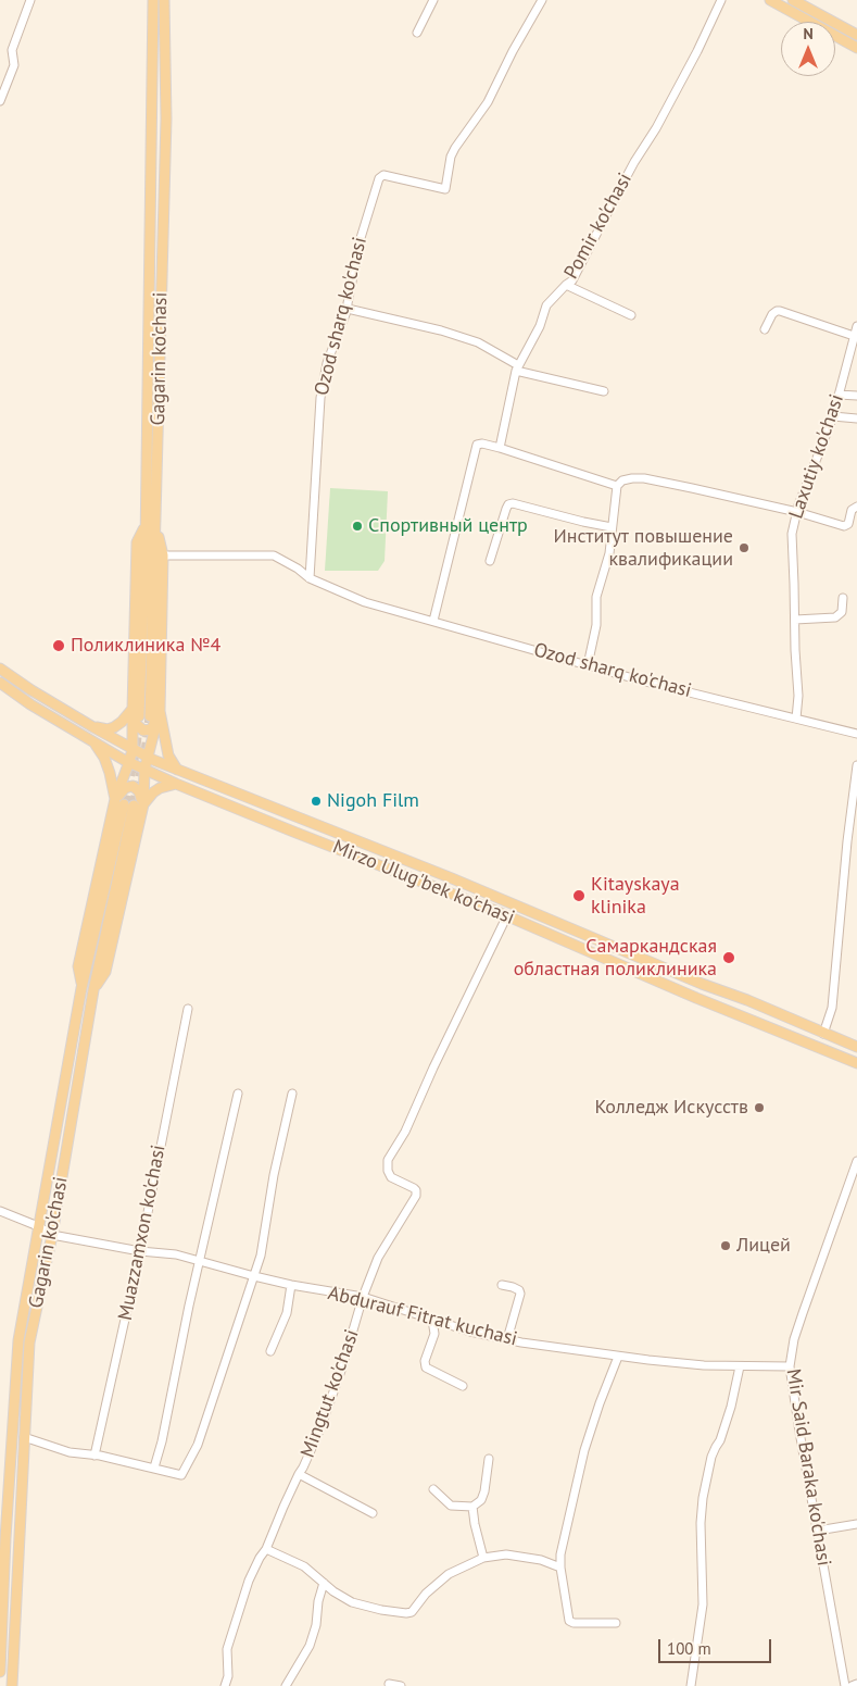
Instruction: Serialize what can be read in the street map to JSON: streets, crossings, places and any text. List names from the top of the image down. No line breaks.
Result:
{"streets":{"main road":["Gagarin ko'chasi","Mirzo Ulug'bek ko'chasi"],"street":["Pomir ko'chasi","Ozod sharq ko'chasi","Laxutiy ko'chasi","Muazzamxon ko'chasi","Abdurauf Fitrat kuchasi","Mingtut ko'chasi","Mir Said Baraka ko'chasi"]},"crossings":[["Ozod sharq ko'chasi","Laxutiy ko'chasi"],["Gagarin ko'chasi","Mirzo Ulug'bek ko'chasi"],["Gagarin ko'chasi","Abdurauf Fitrat kuchasi"],["Mirzo Ulug'bek ko'chasi","Mingtut ko'chasi"],["Muazzamxon ko'chasi","Abdurauf Fitrat kuchasi"],["Abdurauf Fitrat kuchasi","Mingtut ko'chasi"],["Abdurauf Fitrat kuchasi","Mir Said Baraka ko'chasi"]],"places":["Спортивный центр","Институт повышение квалификации","Поликлиника №4","Nigoh Film","Kitayskaya klinika","Самаркандская областная поликлиника","Колледж Искусств","Лицей"],"scale_bar":"100 m","north":"top"}
